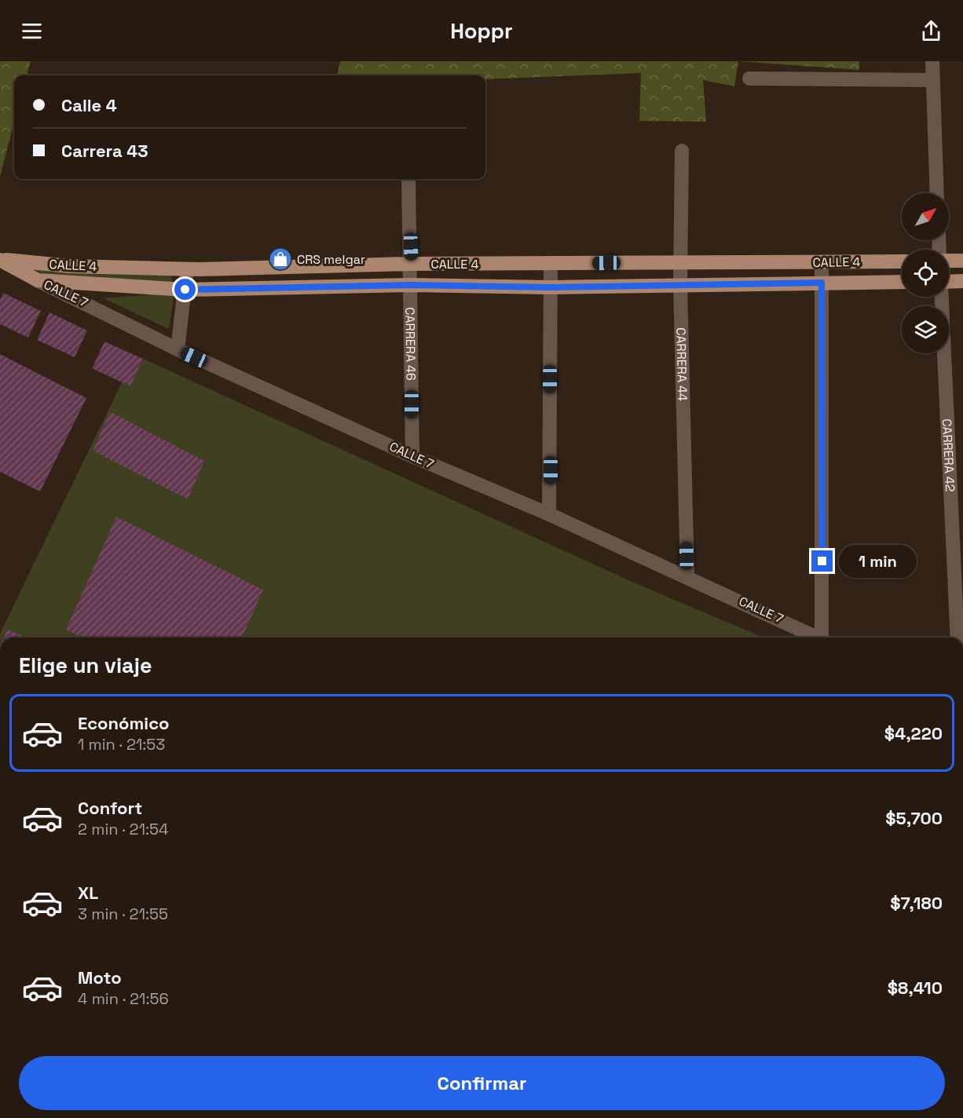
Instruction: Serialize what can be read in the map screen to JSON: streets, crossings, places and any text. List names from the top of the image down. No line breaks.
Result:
{"streets":{"main road":["CALLE 4","CALLE 7"],"street":["CARRERA 46","CARRERA 44","CARRERA 42"]},"crossings":[["CALLE 4","CALLE 7"],["CALLE 4","CARRERA 46"],["CALLE 4","CARRERA 44"],["CALLE 7","CARRERA 46"],["CALLE 7","CARRERA 44"]],"places":{"shop":["CRS melgar"]},"north":"top right","page":{"header":"Hoppr","banner":["Calle 4","Carrera 43"],"bubble":"1 min","heading":"Elige un viaje","list":[{"name":"Económico","note":"1 min · 21:53","value":"$4,220"},{"name":"Confort","note":"2 min · 21:54","value":"$5,700"},{"name":"XL","note":"3 min · 21:55","value":"$7,180"},{"name":"Moto","note":"4 min · 21:56","value":"$8,410"}],"buttons":"Confirmar"}}
